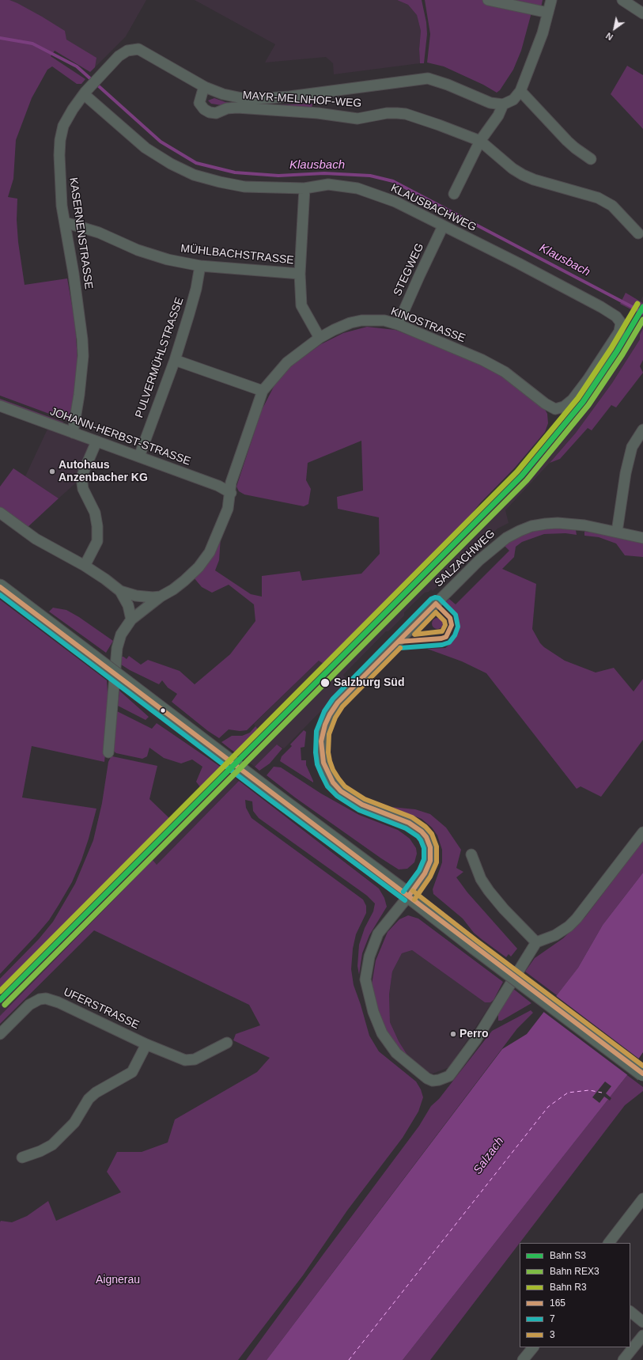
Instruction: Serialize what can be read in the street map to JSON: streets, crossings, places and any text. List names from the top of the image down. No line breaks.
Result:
{"streets":{"street":["MAYR-MELNHOF-WEG","KLAUSBACHWEG","KASERNENSTRASSE","MÜHLBACHSTRASSE","STEGWEG","KINOSTRASSE","PULVERMÜHLSTRASSE","JOHANN-HERBST-STRASSE","SALZACHWEG","UFERSTRASSE"]},"crossings":[["MAYR-MELNHOF-WEG","KASERNENSTRASSE"],["KLAUSBACHWEG","KASERNENSTRASSE"],["KLAUSBACHWEG","STEGWEG"],["KLAUSBACHWEG","KINOSTRASSE"],["KASERNENSTRASSE","MÜHLBACHSTRASSE"],["KASERNENSTRASSE","JOHANN-HERBST-STRASSE"],["MÜHLBACHSTRASSE","PULVERMÜHLSTRASSE"],["STEGWEG","KINOSTRASSE"],["KINOSTRASSE","JOHANN-HERBST-STRASSE"],["PULVERMÜHLSTRASSE","JOHANN-HERBST-STRASSE"]],"water":["Klausbach","Salzach"],"parks":["Aignerau"],"places":["Autohaus Anzenbacher KG","Salzburg Süd","Perro"],"lines":["rail line R3","rail line S3","rail line REX3","transit line 165","transit line 7","transit line 3"],"legend":["Bahn S3","Bahn REX3","Bahn R3","165","7","3"],"north":"bottom left"}
